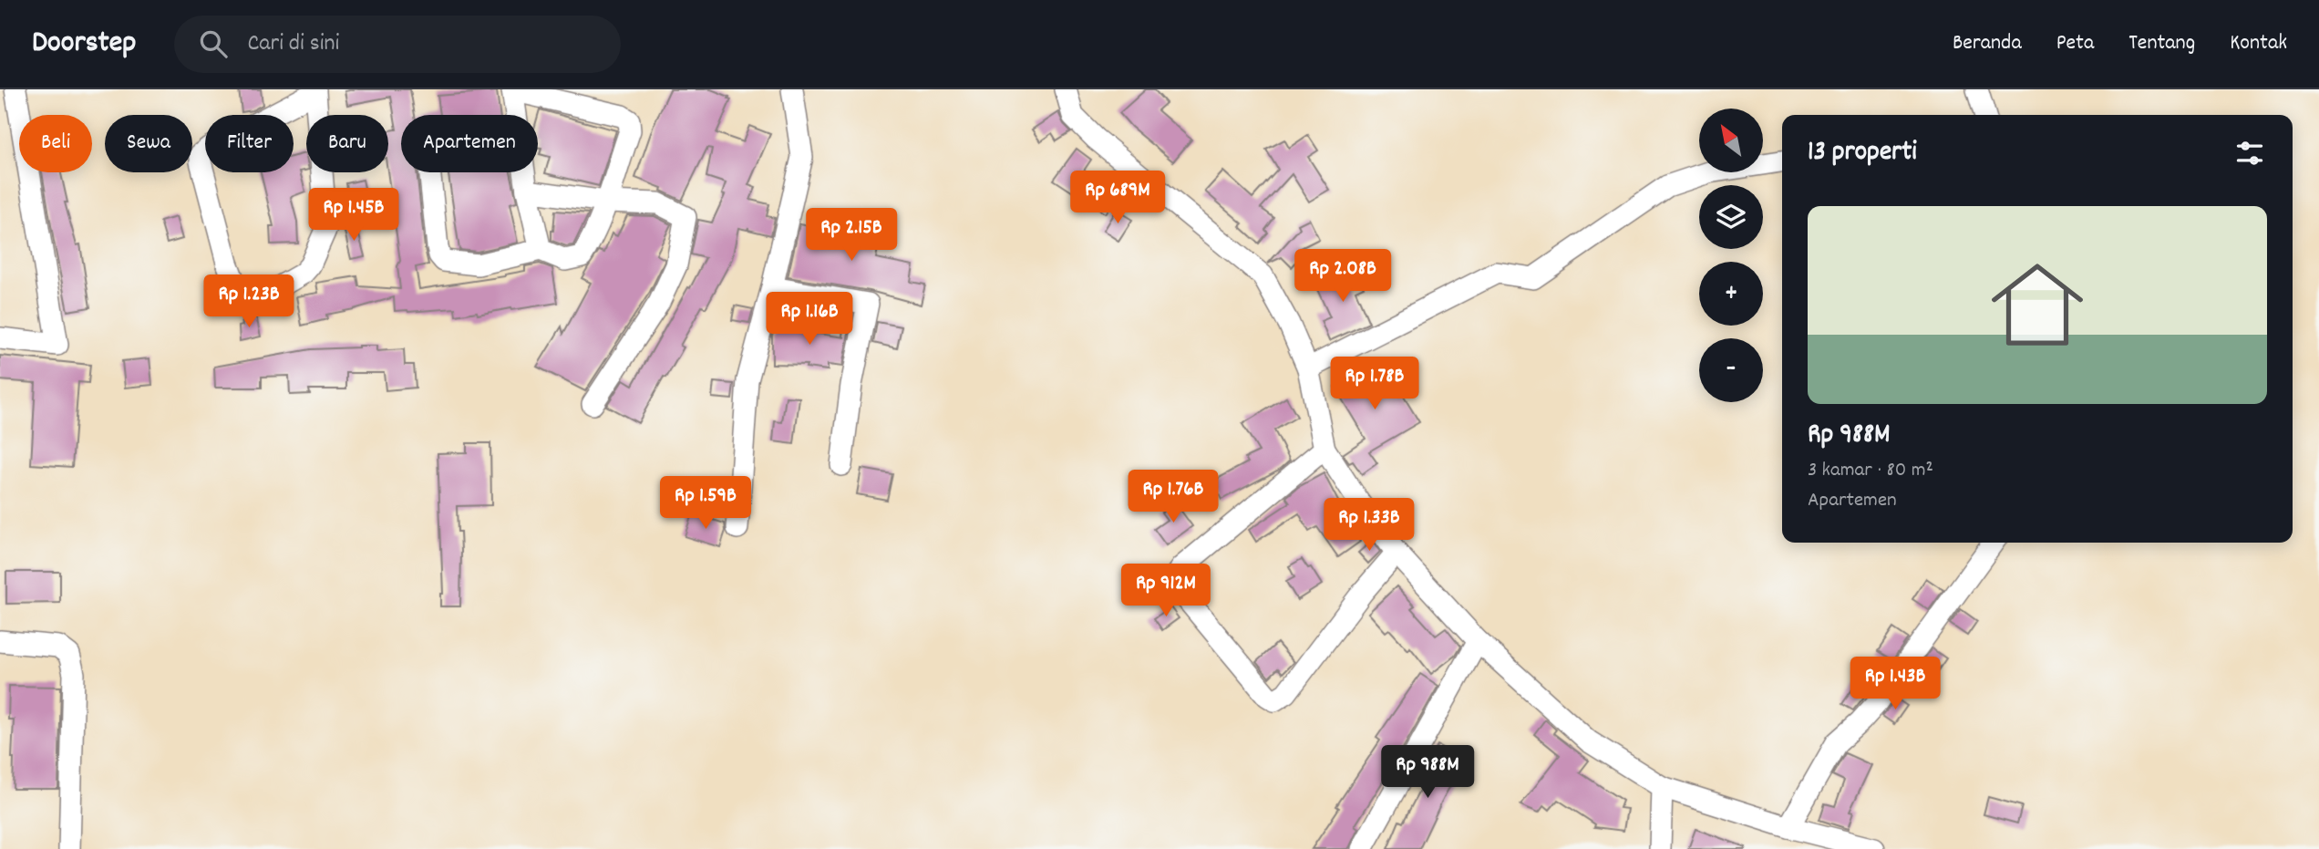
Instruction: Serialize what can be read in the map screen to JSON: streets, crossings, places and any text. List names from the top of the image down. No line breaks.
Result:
{"north":"top left","page":{"header":"Doorstep","search":"Cari di sini","nav":["Beranda","Peta","Tentang","Kontak"],"map_buttons":["+","−"],"chip":["Beli","Sewa","Filter","Baru","Apartemen"],"heading":"13 properti","price":["Rp 689M","Rp 1.45B","Rp 2.15B","Rp 2.08B","Rp 1.23B","Rp 1.16B","Rp 1.78B","Rp 1.76B","Rp 1.59B","Rp 1.33B","Rp 912M","Rp 1.43B","Rp 988M"],"list":[{"name":"Rp 988M","note":"3 kamar · 80 m² · Apartemen"}]}}
